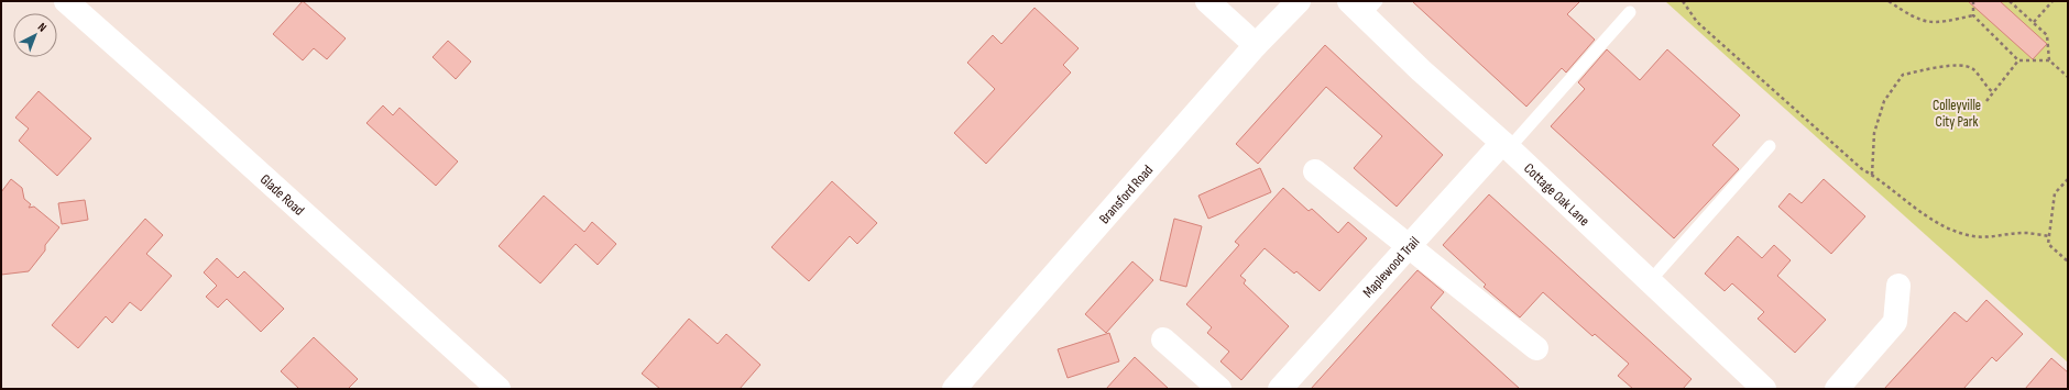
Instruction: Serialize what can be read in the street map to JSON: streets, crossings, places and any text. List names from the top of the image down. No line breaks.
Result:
{"streets":{"street":["Bransford Road","Glade Road","Cottage Oak Lane","Maplewood Trail"]},"crossings":[["Cottage Oak Lane","Maplewood Trail"]],"parks":["Colleyville City Park"],"north":"top right"}
